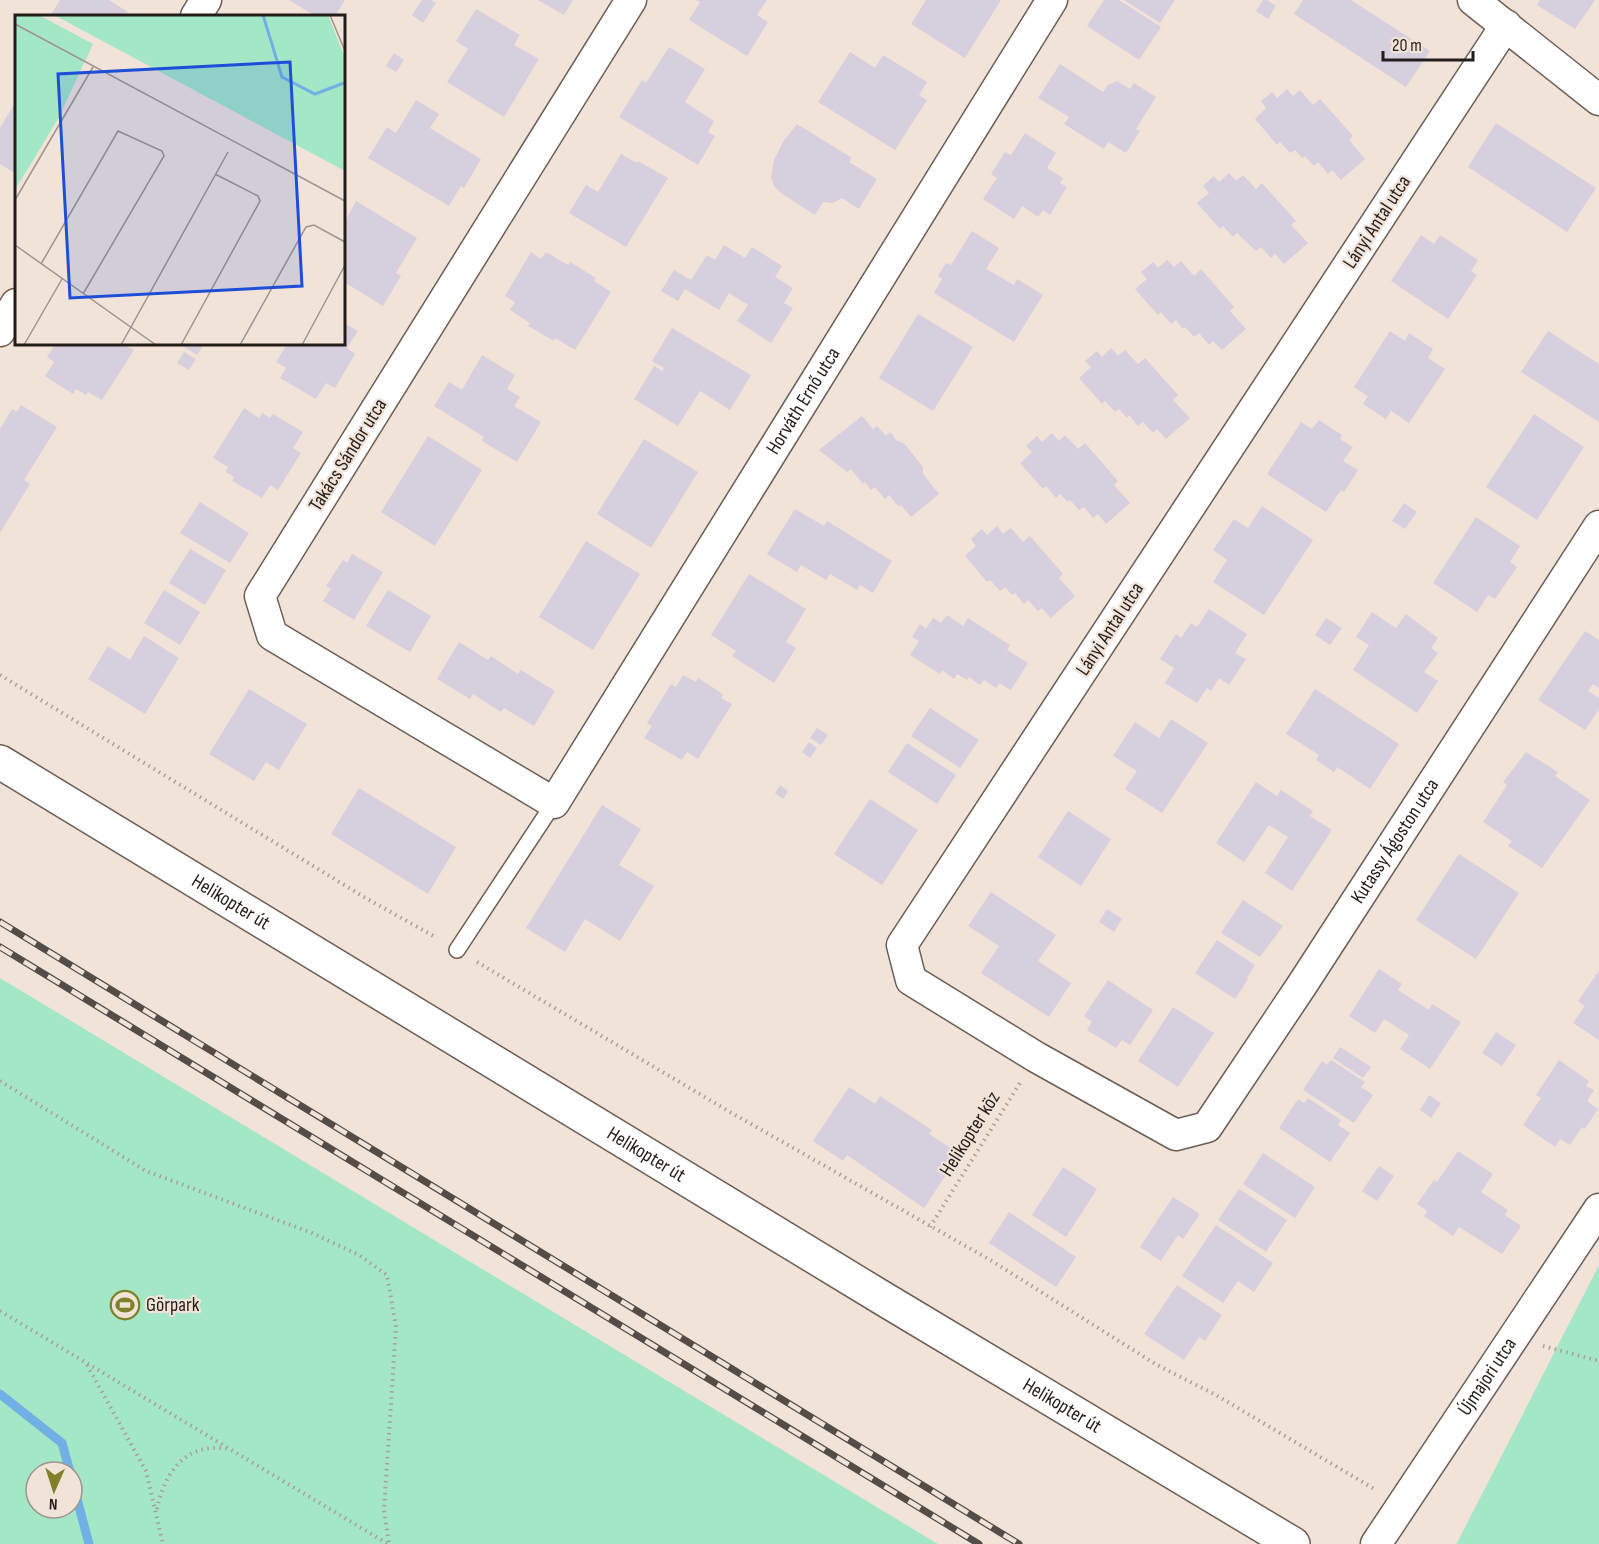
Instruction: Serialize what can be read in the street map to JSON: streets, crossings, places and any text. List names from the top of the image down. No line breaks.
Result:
{"streets":{"street":["Lányi Antal utca","Horváth Ernő utca","Takács Sándor utca","Kutassy Ágoston utca","Helikopter út","Újmajori utca"],"path":["Helikopter köz"]},"crossings":[["Lányi Antal utca","Kutassy Ágoston utca"],["Lányi Antal utca","Helikopter köz"],["Horváth Ernő utca","Takács Sándor utca"]],"places":{"sports":["Görpark"]},"scale_bar":"20 m","north":"bottom"}
